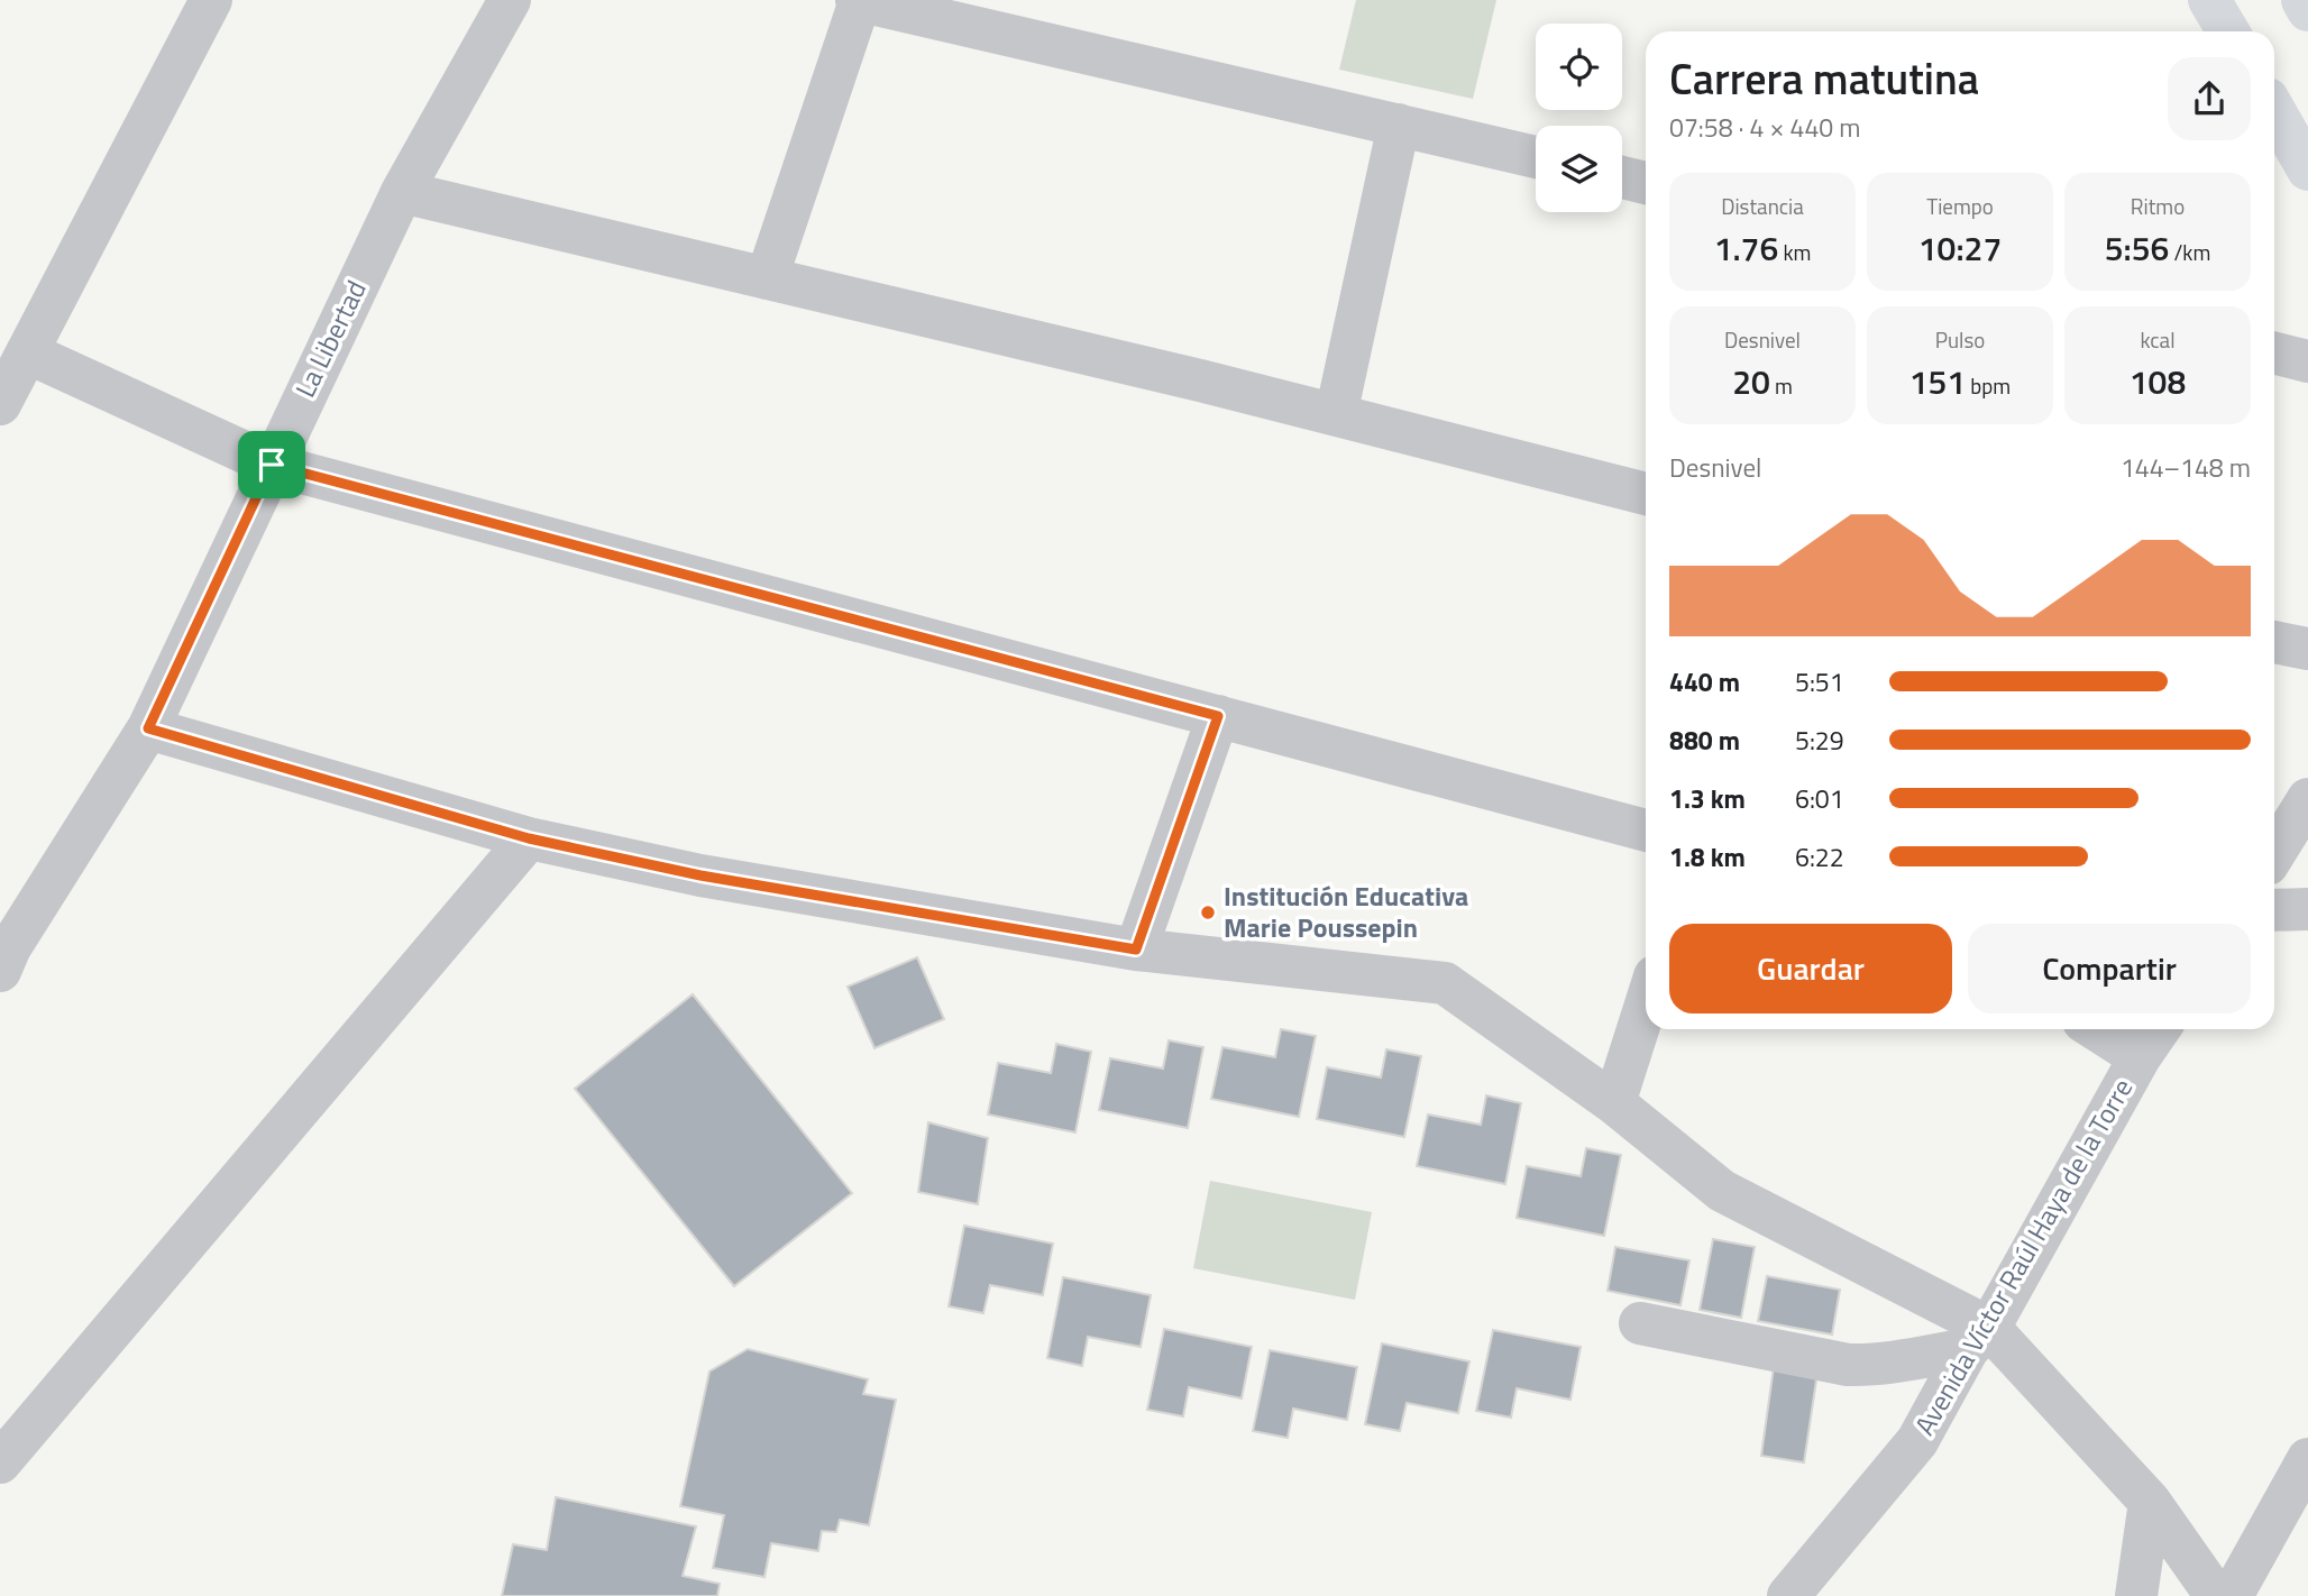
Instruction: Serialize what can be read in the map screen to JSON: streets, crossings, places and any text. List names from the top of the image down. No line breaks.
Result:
{"streets":{"street":["La Libertad","Avenida Víctor Raúl Haya de la Torre"]},"places":["Institución Educativa Marie Poussepin"],"page":{"heading":["Carrera matutina","07:58 · 4 × 440 m"],"stats":[["Distancia","1.76 km"],["Tiempo","10:27"],["Ritmo","5:56 /km"],["Desnivel","20 m"],["Pulso","151 bpm"],["kcal","108"]],"chart":["Desnivel","144–148 m"],"list":[{"name":"440 m","note":"5:51"},{"name":"880 m","note":"5:29"},{"name":"1.3 km","note":"6:01"},{"name":"1.8 km","note":"6:22"}],"buttons":["Guardar","Compartir"]}}
